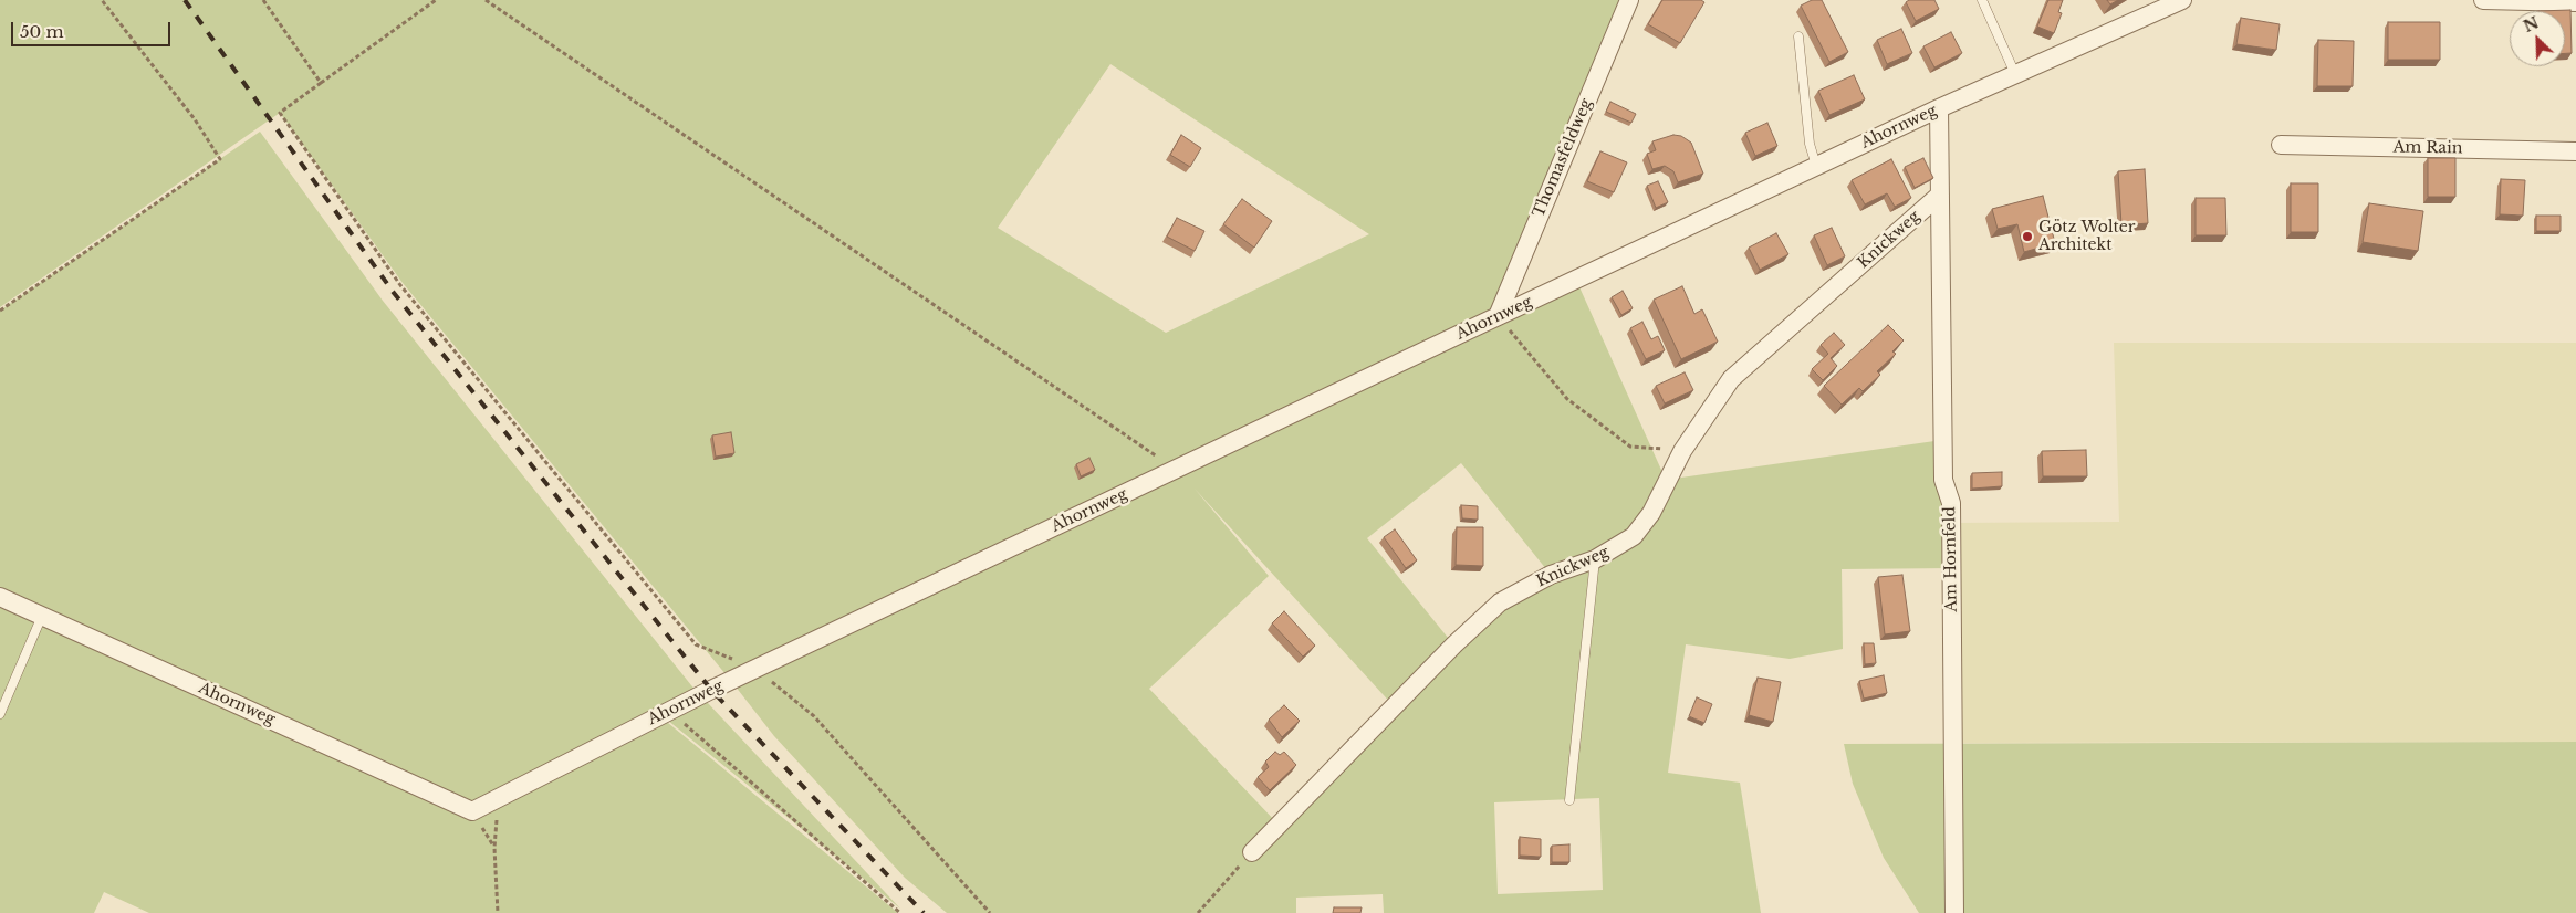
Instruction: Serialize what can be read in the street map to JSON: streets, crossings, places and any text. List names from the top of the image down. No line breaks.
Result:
{"streets":{"street":["Ahornweg","Am Rain","Thomasfeldweg","Knickweg","Am Hornfeld"]},"crossings":[["Ahornweg","Thomasfeldweg"],["Ahornweg","Am Hornfeld"],["Knickweg","Am Hornfeld"]],"places":["Götz Wolter Architekt"],"scale_bar":"50 m","north":"top left"}
